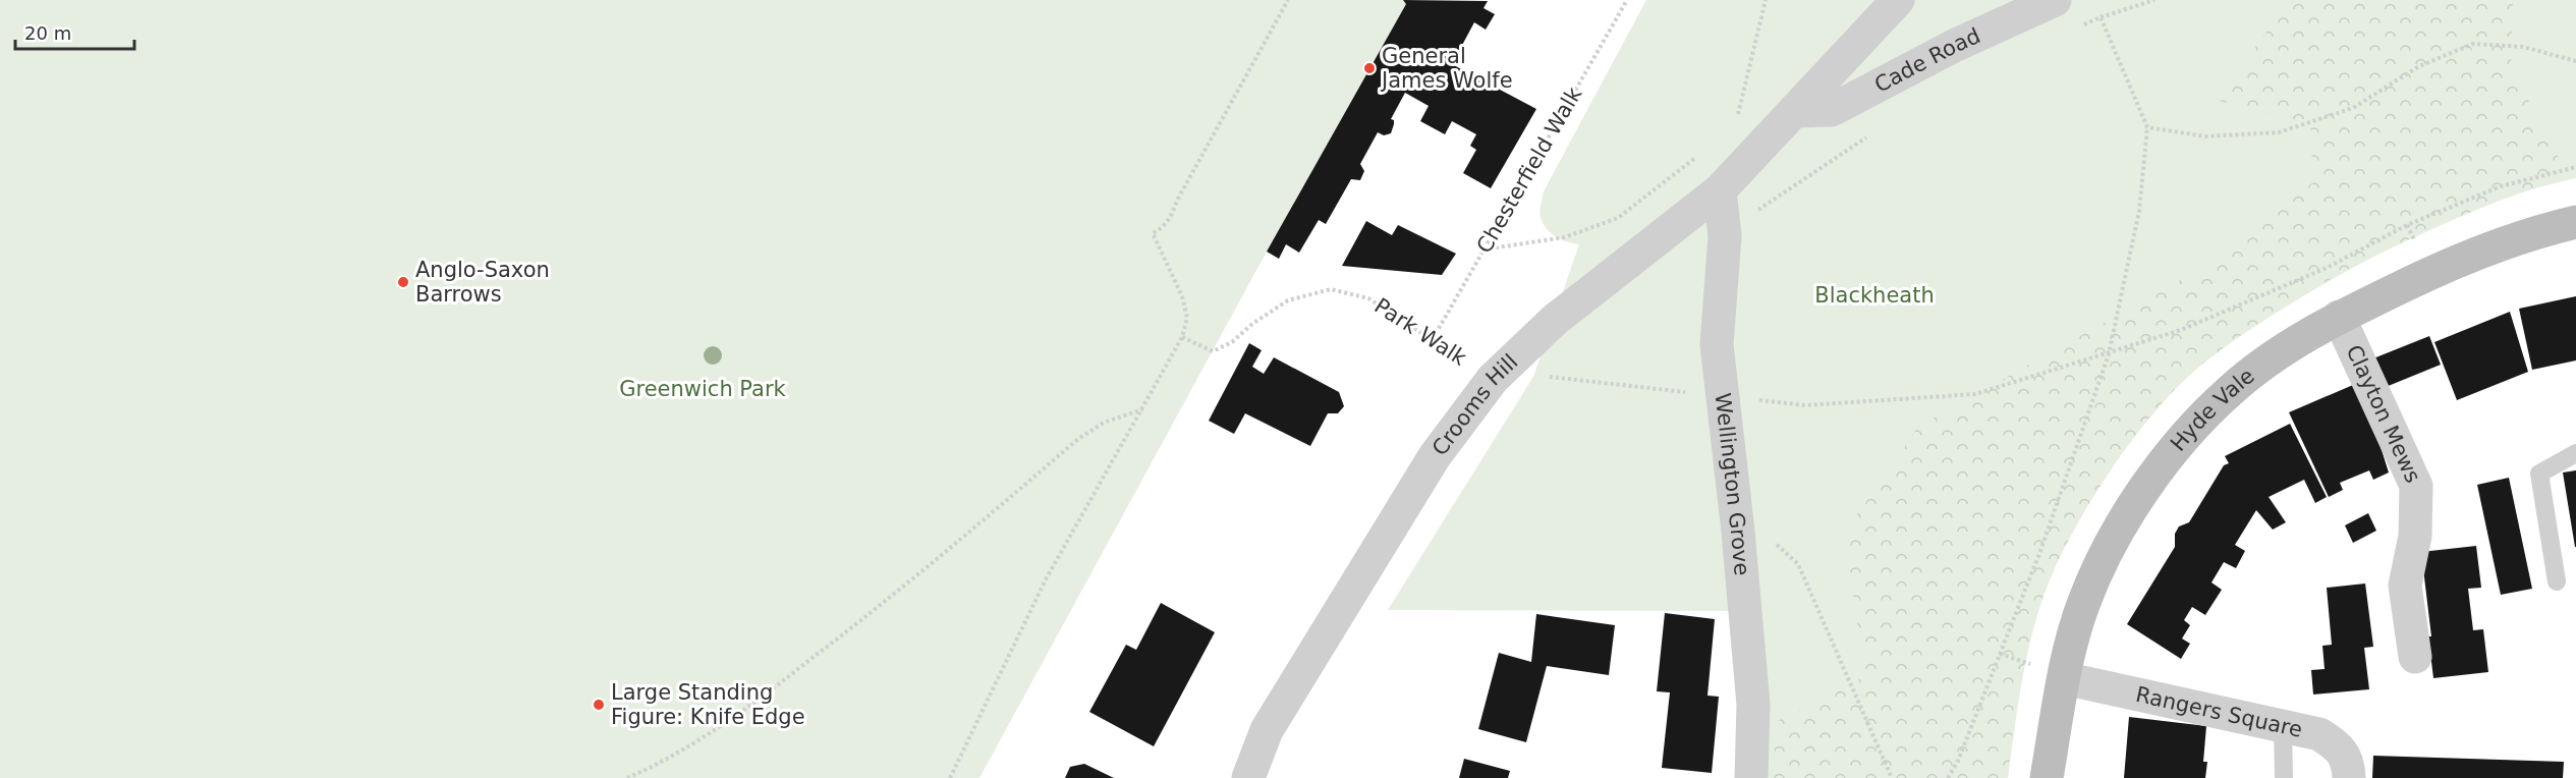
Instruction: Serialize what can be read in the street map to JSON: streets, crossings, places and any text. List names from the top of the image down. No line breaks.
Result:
{"streets":{"main road":["Hyde Vale"],"street":["Cade Road","Crooms Hill","Clayton Mews","Wellington Grove","Rangers Square"],"path":["Chesterfield Walk","Park Walk"]},"crossings":[["Cade Road","Crooms Hill"],["Chesterfield Walk","Park Walk"],["Park Walk","Crooms Hill"],["Crooms Hill","Wellington Grove"],["Hyde Vale","Clayton Mews"],["Hyde Vale","Rangers Square"]],"parks":["Blackheath","Greenwich Park"],"places":["General James Wolfe","Anglo-Saxon Barrows","Large Standing Figure: Knife Edge"],"scale_bar":"20 m"}
